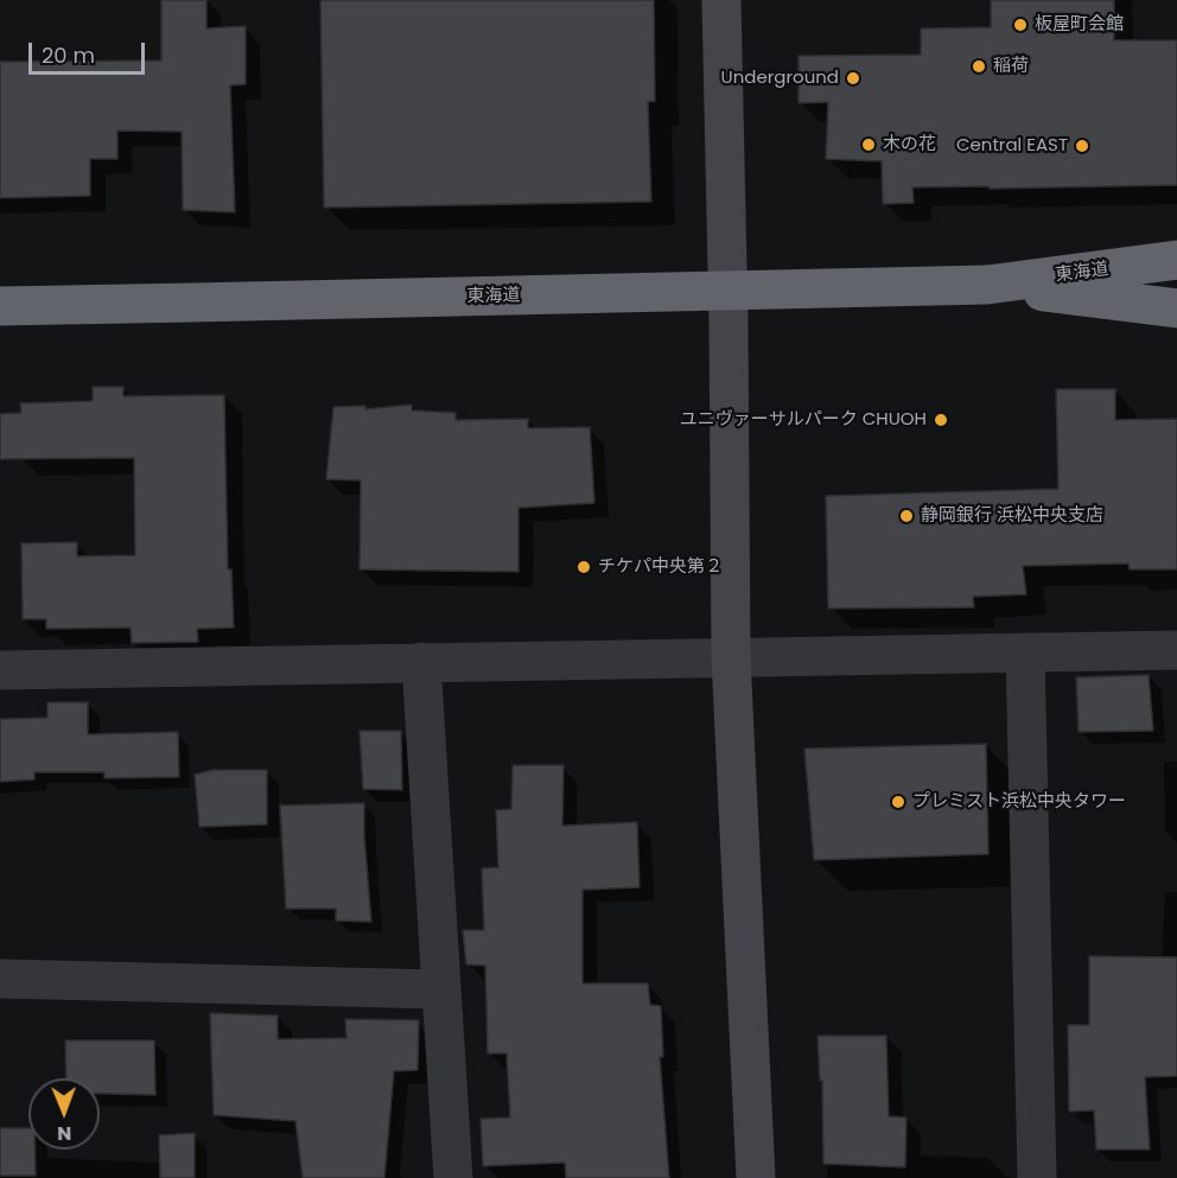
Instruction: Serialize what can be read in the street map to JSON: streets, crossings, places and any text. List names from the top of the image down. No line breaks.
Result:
{"streets":{"highway":["東海道"]},"places":["板屋町会館","稲荷","Underground","木の花","Central EAST","ユニヴァーサルパーク CHUOH","静岡銀行 浜松中央支店","チケパ中央第２","プレミスト浜松中央タワー"],"scale_bar":"20 m","north":"bottom"}
